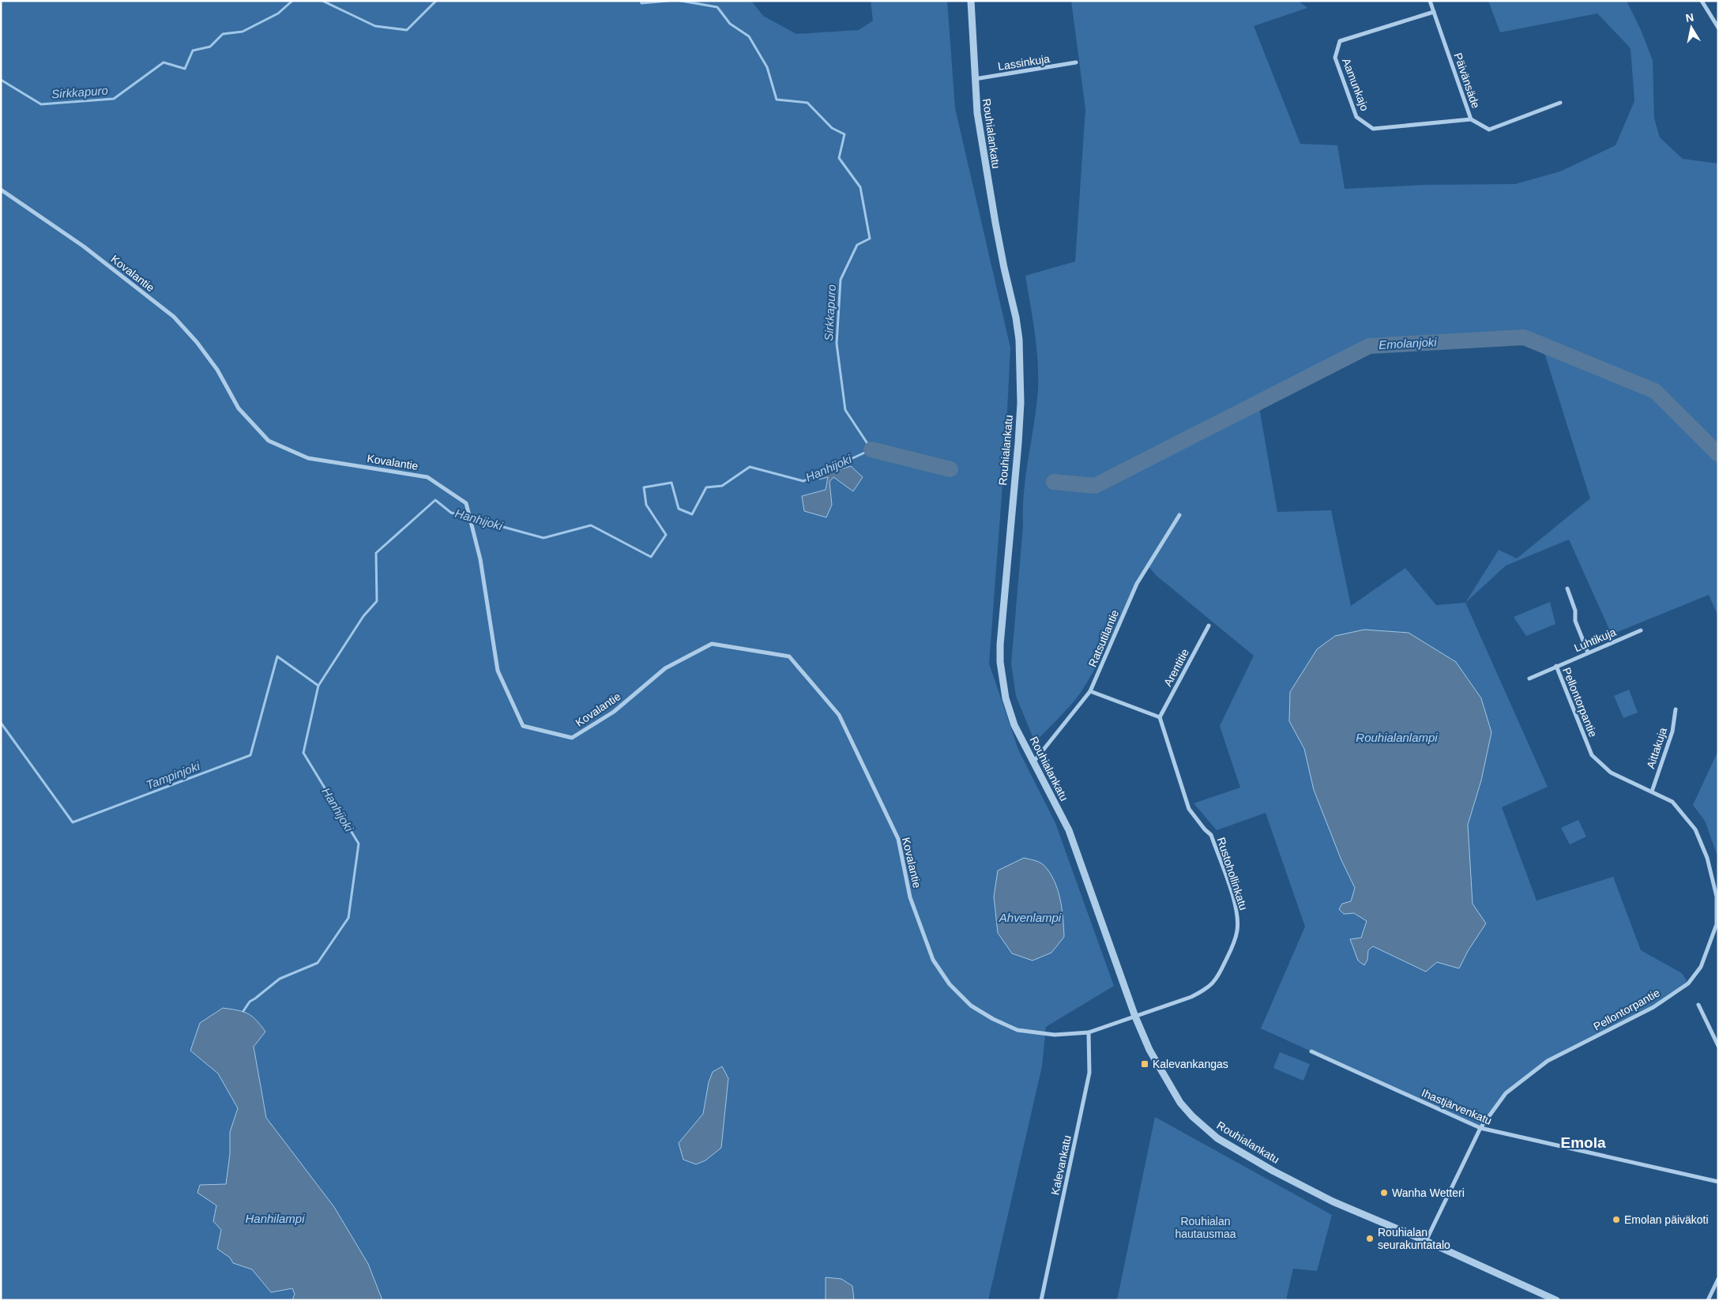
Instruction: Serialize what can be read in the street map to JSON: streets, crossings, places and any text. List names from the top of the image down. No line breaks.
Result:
{"streets":{"street":["Lassinkuja","Päivänsäde","Aamunkajo","Rouhialankatu","Kovalantie","Ratsutilantie","Luhtikuja","Arentitie","Pellontorpantie","Aittakuja","Rustohollinkatu","Ihastjärvenkatu","Kalevankatu"]},"crossings":[["Lassinkuja","Rouhialankatu"],["Päivänsäde","Aamunkajo"],["Rouhialankatu","Kovalantie"],["Rouhialankatu","Ratsutilantie"],["Rouhialankatu","Pellontorpantie"],["Rouhialankatu","Rustohollinkatu"],["Kovalantie","Rustohollinkatu"],["Kovalantie","Kalevankatu"],["Luhtikuja","Pellontorpantie"],["Arentitie","Rustohollinkatu"],["Pellontorpantie","Aittakuja"],["Pellontorpantie","Ihastjärvenkatu"]],"districts":["Emola"],"water":["Sirkkapuro","Emolanjoki","Hanhijoki","Rouhialanlampi","Tampinjoki","Ahvenlampi","Hanhilampi"],"parks":["Rouhialan hautausmaa"],"places":{"transit":["Kalevankangas"],"other":["Wanha Wetteri","Emolan päiväkoti","Rouhialan seurakuntatalo"]},"north":"top"}
